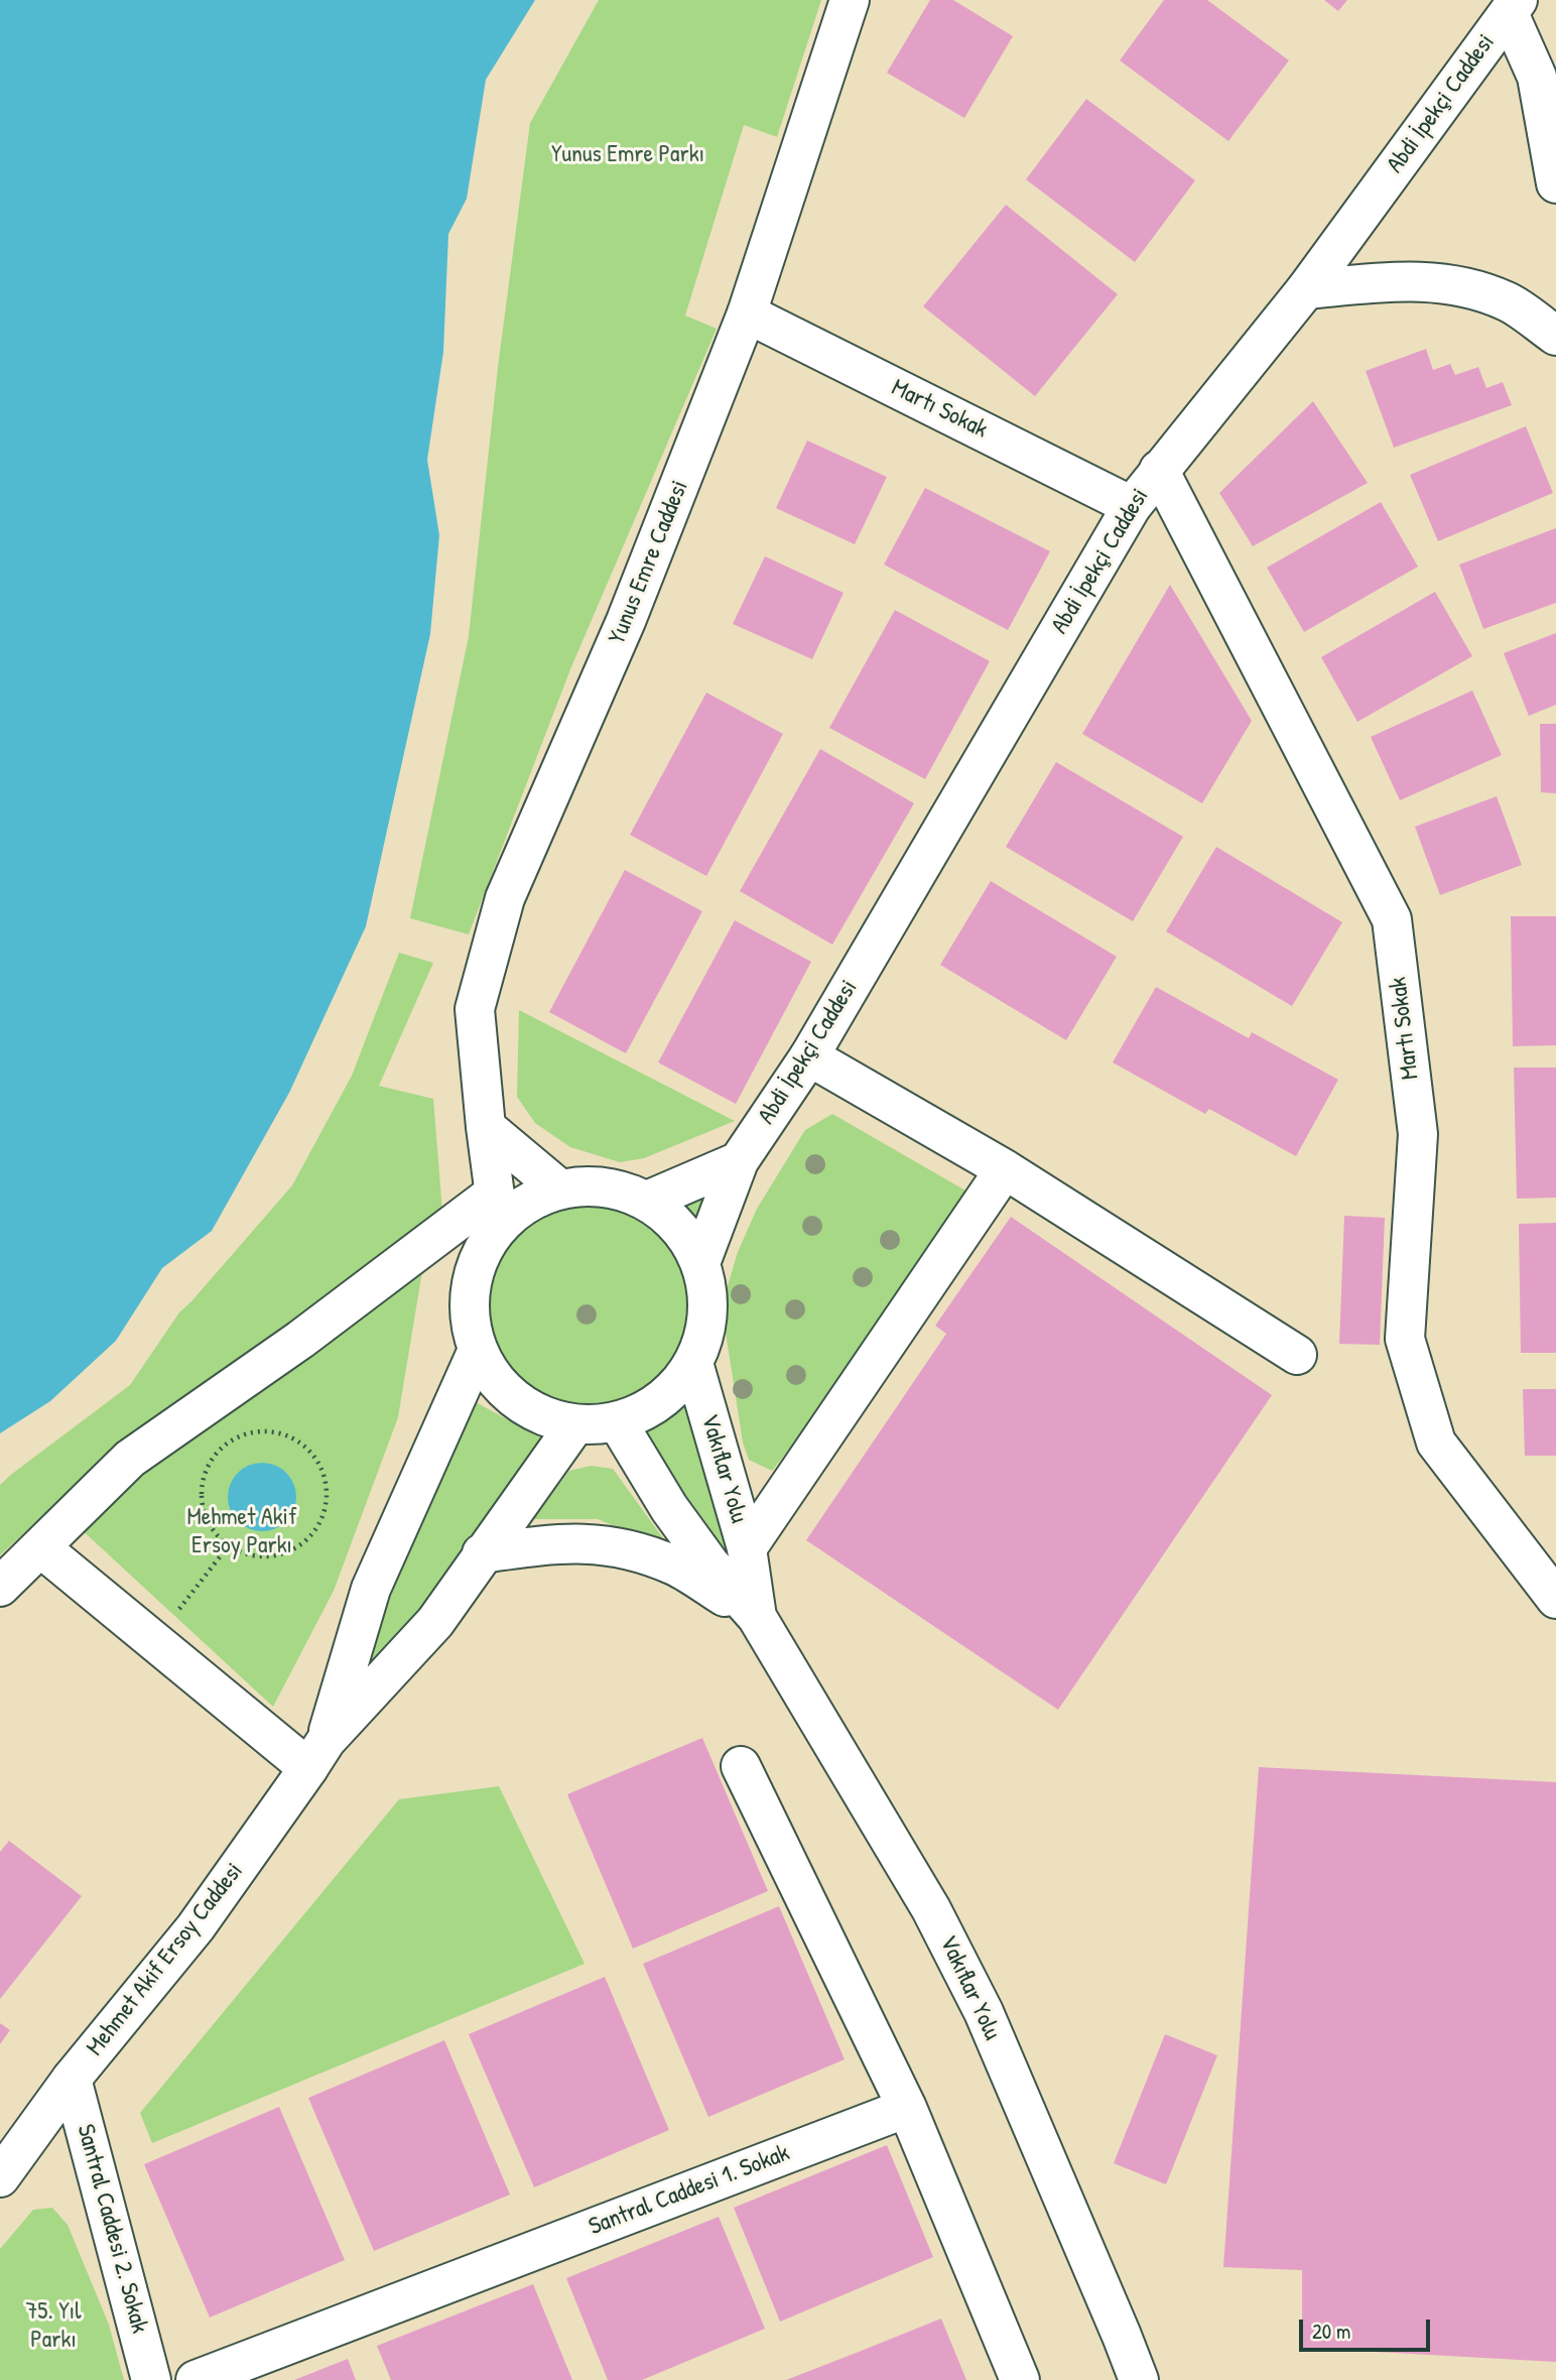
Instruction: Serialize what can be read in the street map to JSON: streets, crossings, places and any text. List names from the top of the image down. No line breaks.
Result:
{"streets":{"main road":["Abdi İpekçi Caddesi","Martı Sokak","Yunus Emre Caddesi","Vakıflar Yolu","Mehmet Akif Ersoy Caddesi","Santral Caddesi 1. Sokak","Santral Caddesi 2. Sokak"]},"crossings":[["Abdi İpekçi Caddesi","Martı Sokak"],["Abdi İpekçi Caddesi","Yunus Emre Caddesi"],["Abdi İpekçi Caddesi","Vakıflar Yolu"],["Martı Sokak","Yunus Emre Caddesi"],["Yunus Emre Caddesi","Vakıflar Yolu"],["Mehmet Akif Ersoy Caddesi","Santral Caddesi 2. Sokak"]],"parks":["Yunus Emre Parkı","Mehmet Akif Ersoy Parkı","75. Yıl Parkı"],"scale_bar":"20 m"}
